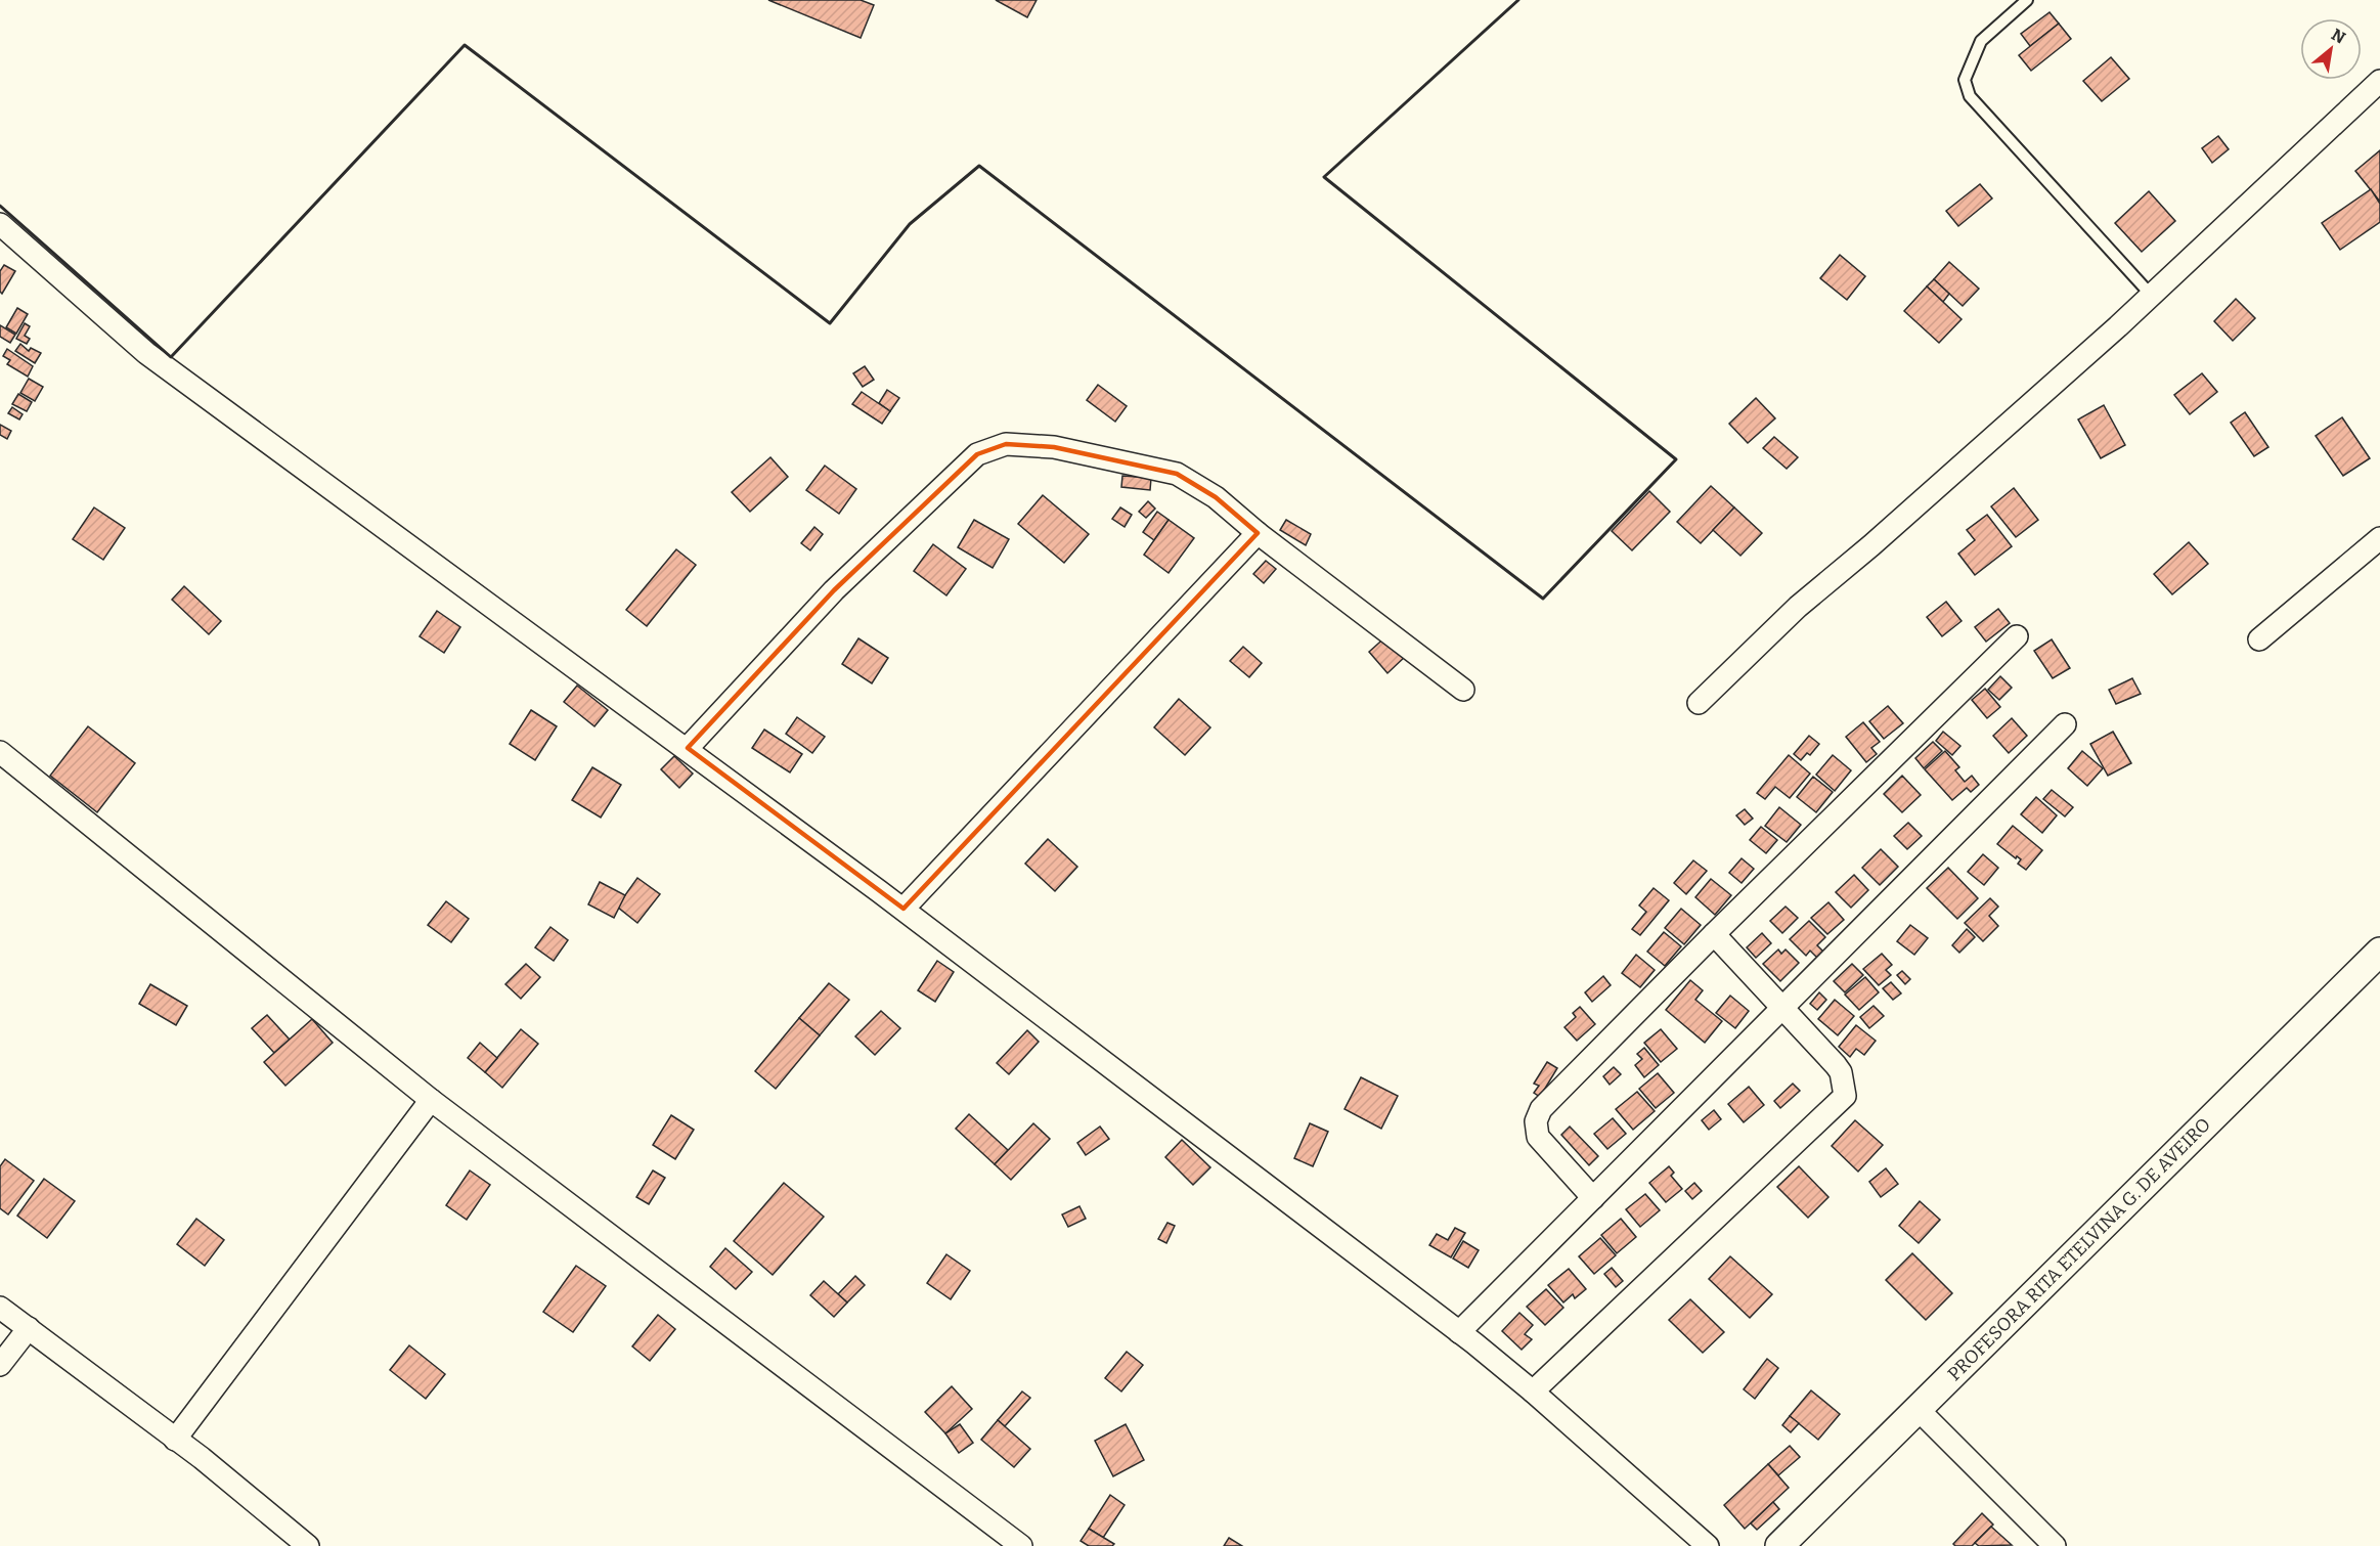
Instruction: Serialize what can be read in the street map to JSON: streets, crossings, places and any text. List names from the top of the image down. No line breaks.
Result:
{"streets":{"street":["PROFESORA RITA ETELVINA G. DE AVEIRO"]},"north":"top right"}
